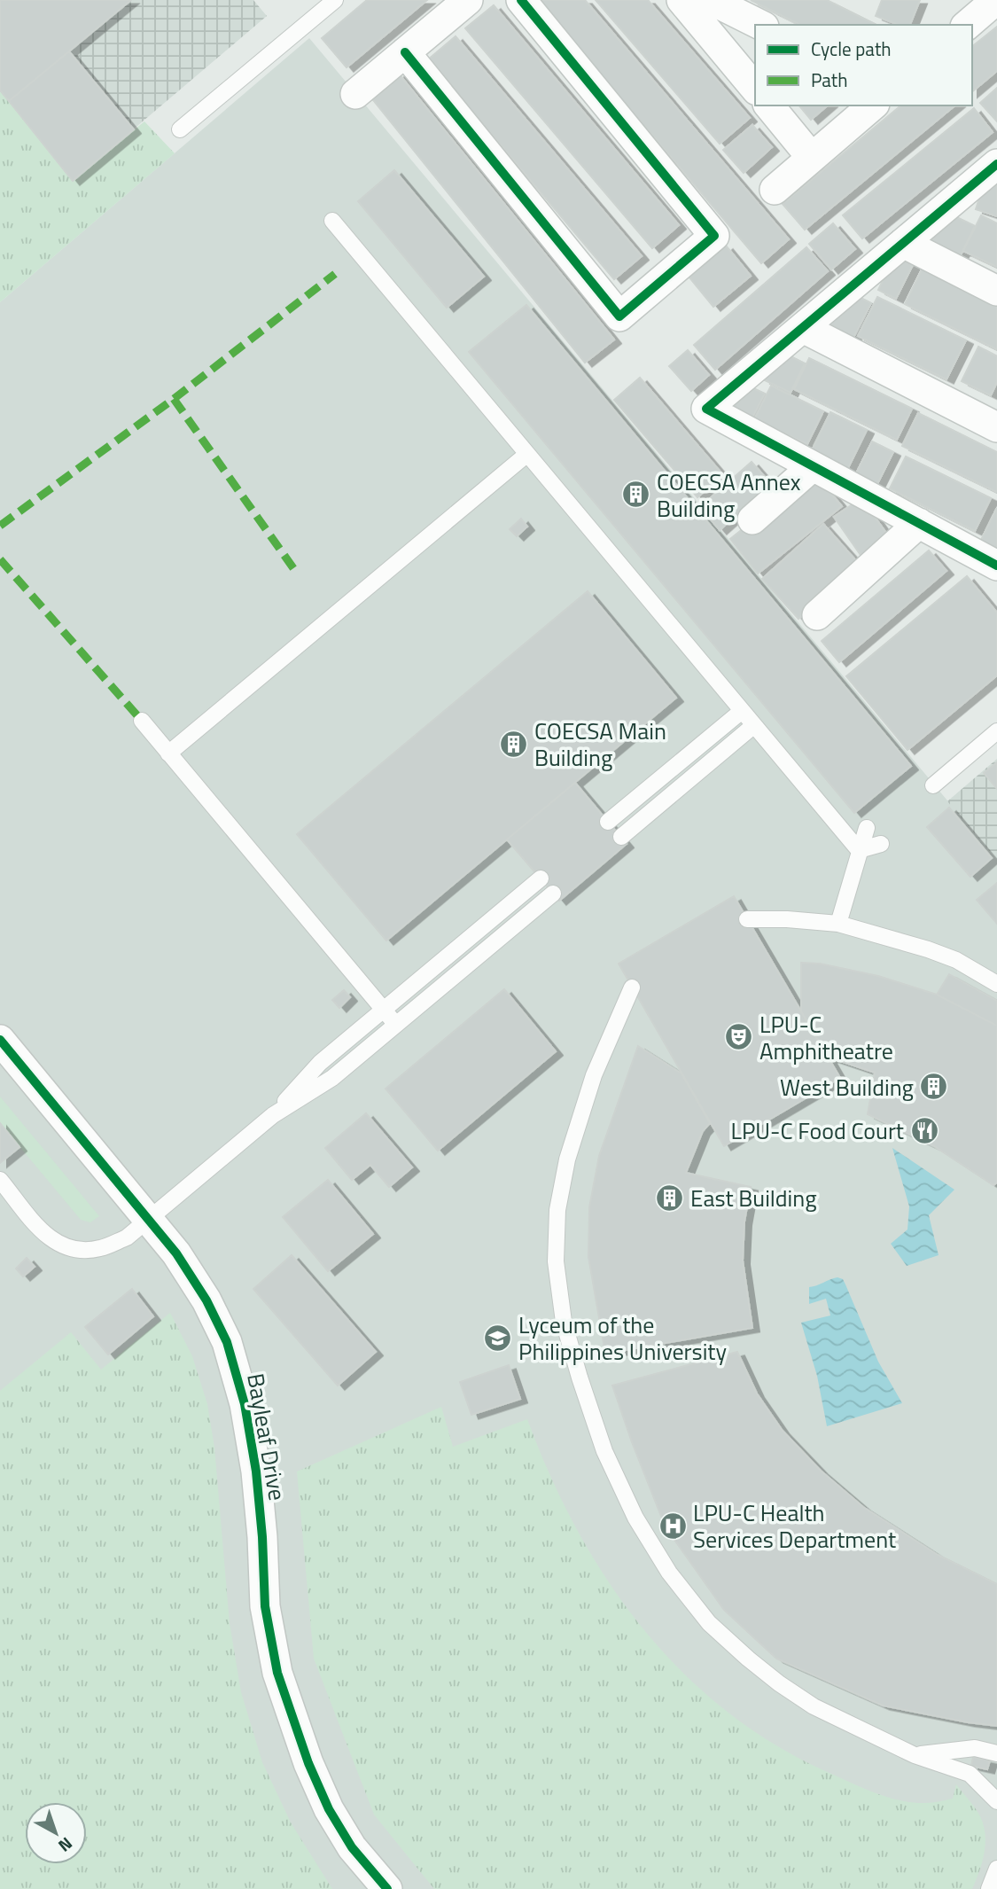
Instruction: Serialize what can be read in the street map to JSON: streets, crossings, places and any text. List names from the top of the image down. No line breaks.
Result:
{"streets":{"street":["Bayleaf Drive"]},"places":{"building":["COECSA Annex Building","COECSA Main Building","West Building","East Building"],"theatre":["LPU-C Amphitheatre"],"restaurant":["LPU-C Food Court"],"school or university":["Lyceum of the Philippines University"],"hospital":["LPU-C Health Services Department"]},"legend":["Cycle path","Path"],"north":"bottom right"}
